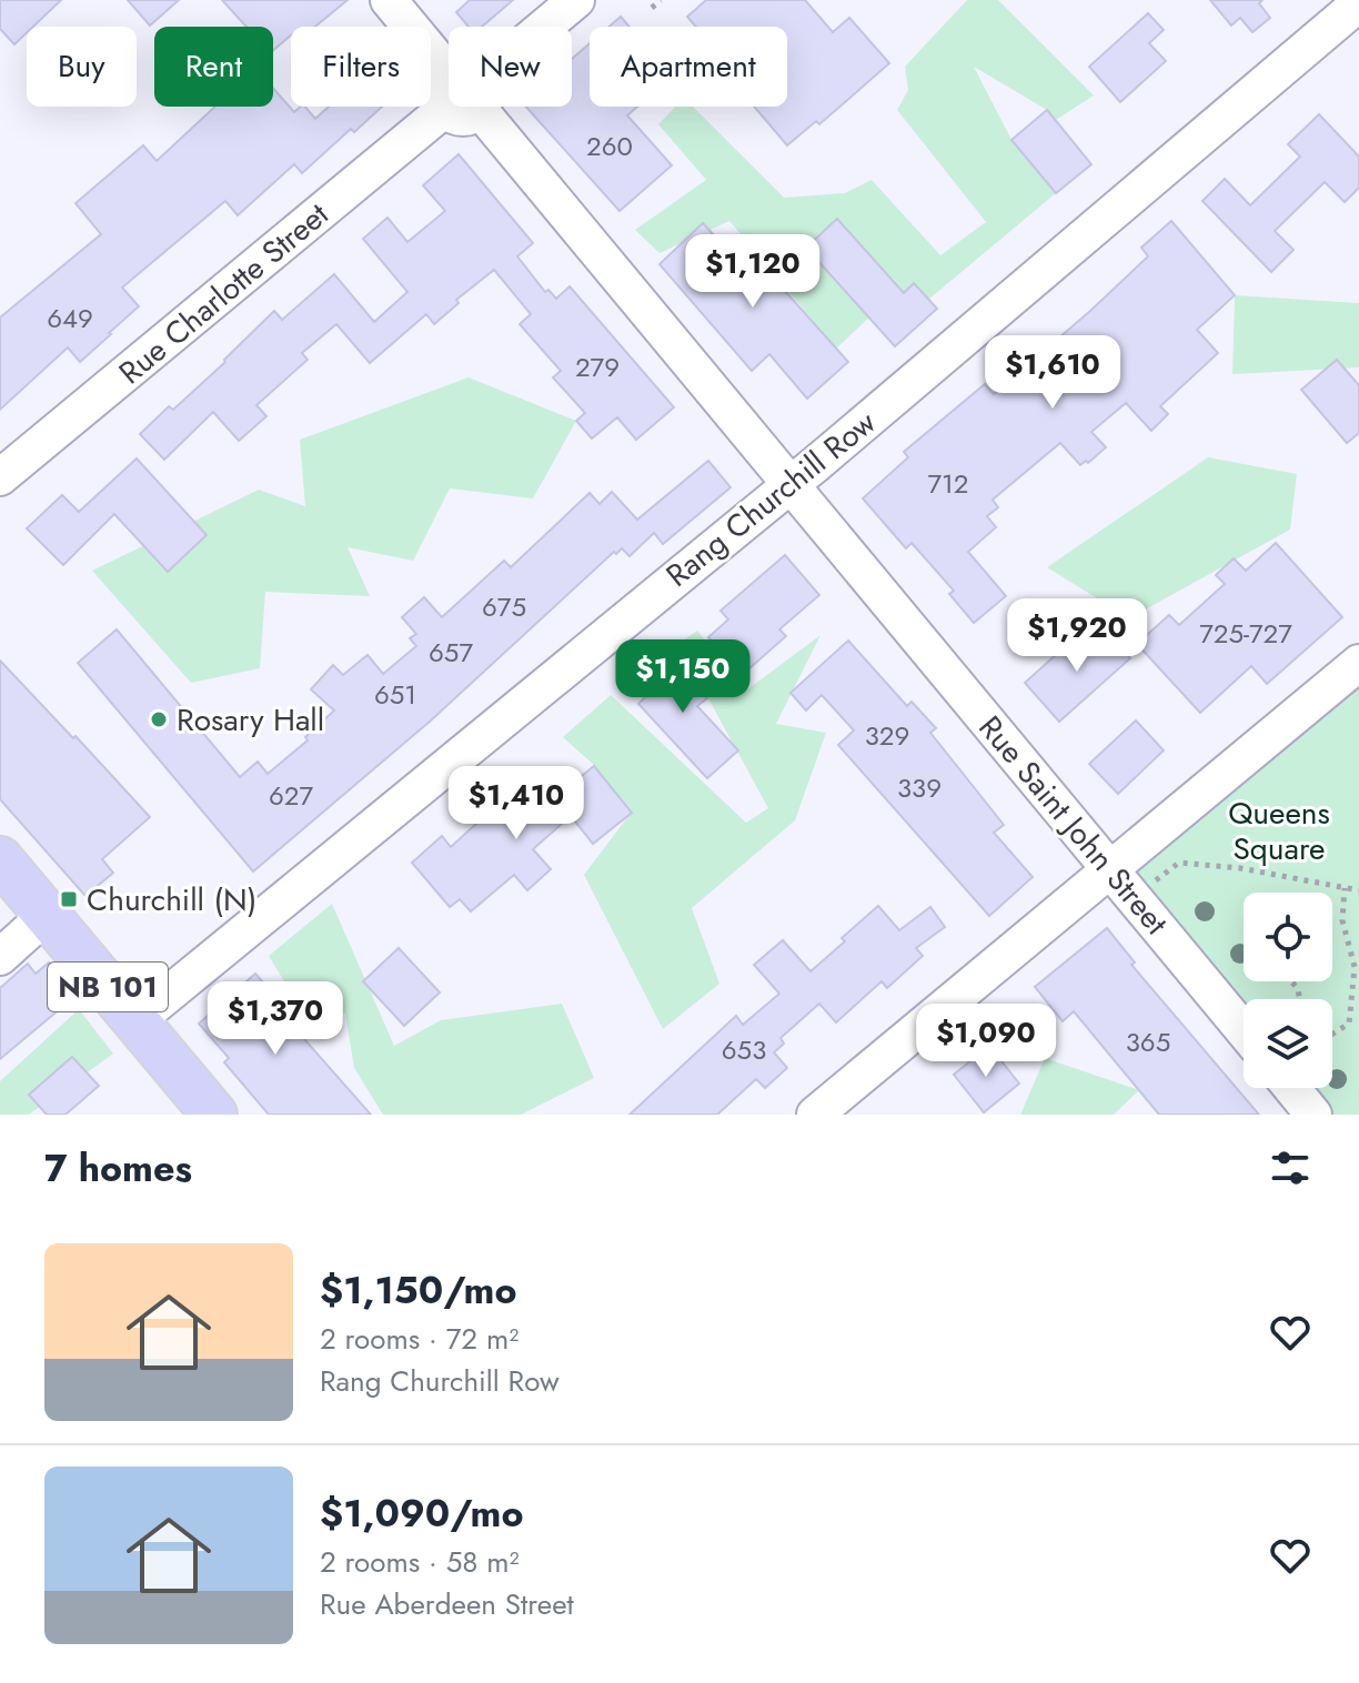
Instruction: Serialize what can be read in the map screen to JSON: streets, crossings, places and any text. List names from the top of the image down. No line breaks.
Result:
{"streets":{"main road":["NB 101"],"street":["Rue Charlotte Street","Rang Churchill Row","Rue Saint John Street"]},"crossings":[["Rang Churchill Row","Rue Saint John Street"],["Rang Churchill Row","NB 101"]],"parks":["Queens Square"],"places":{"other":["Rosary Hall"],"transit":["Churchill (N)"]},"house_numbers":["260","649","279","712","675","725-727","657","651","329","339","627","365","653"],"page":{"chip":["Buy","Rent","Filters","New","Apartment"],"price":["$1,120","$1,610","$1,920","$1,150","$1,410","$1,370","$1,090"],"heading":"7 homes","list":[{"name":"$1,150/mo","note":"2 rooms · 72 m² · Rang Churchill Row"},{"name":"$1,090/mo","note":"2 rooms · 58 m² · Rue Aberdeen Street"}]}}
